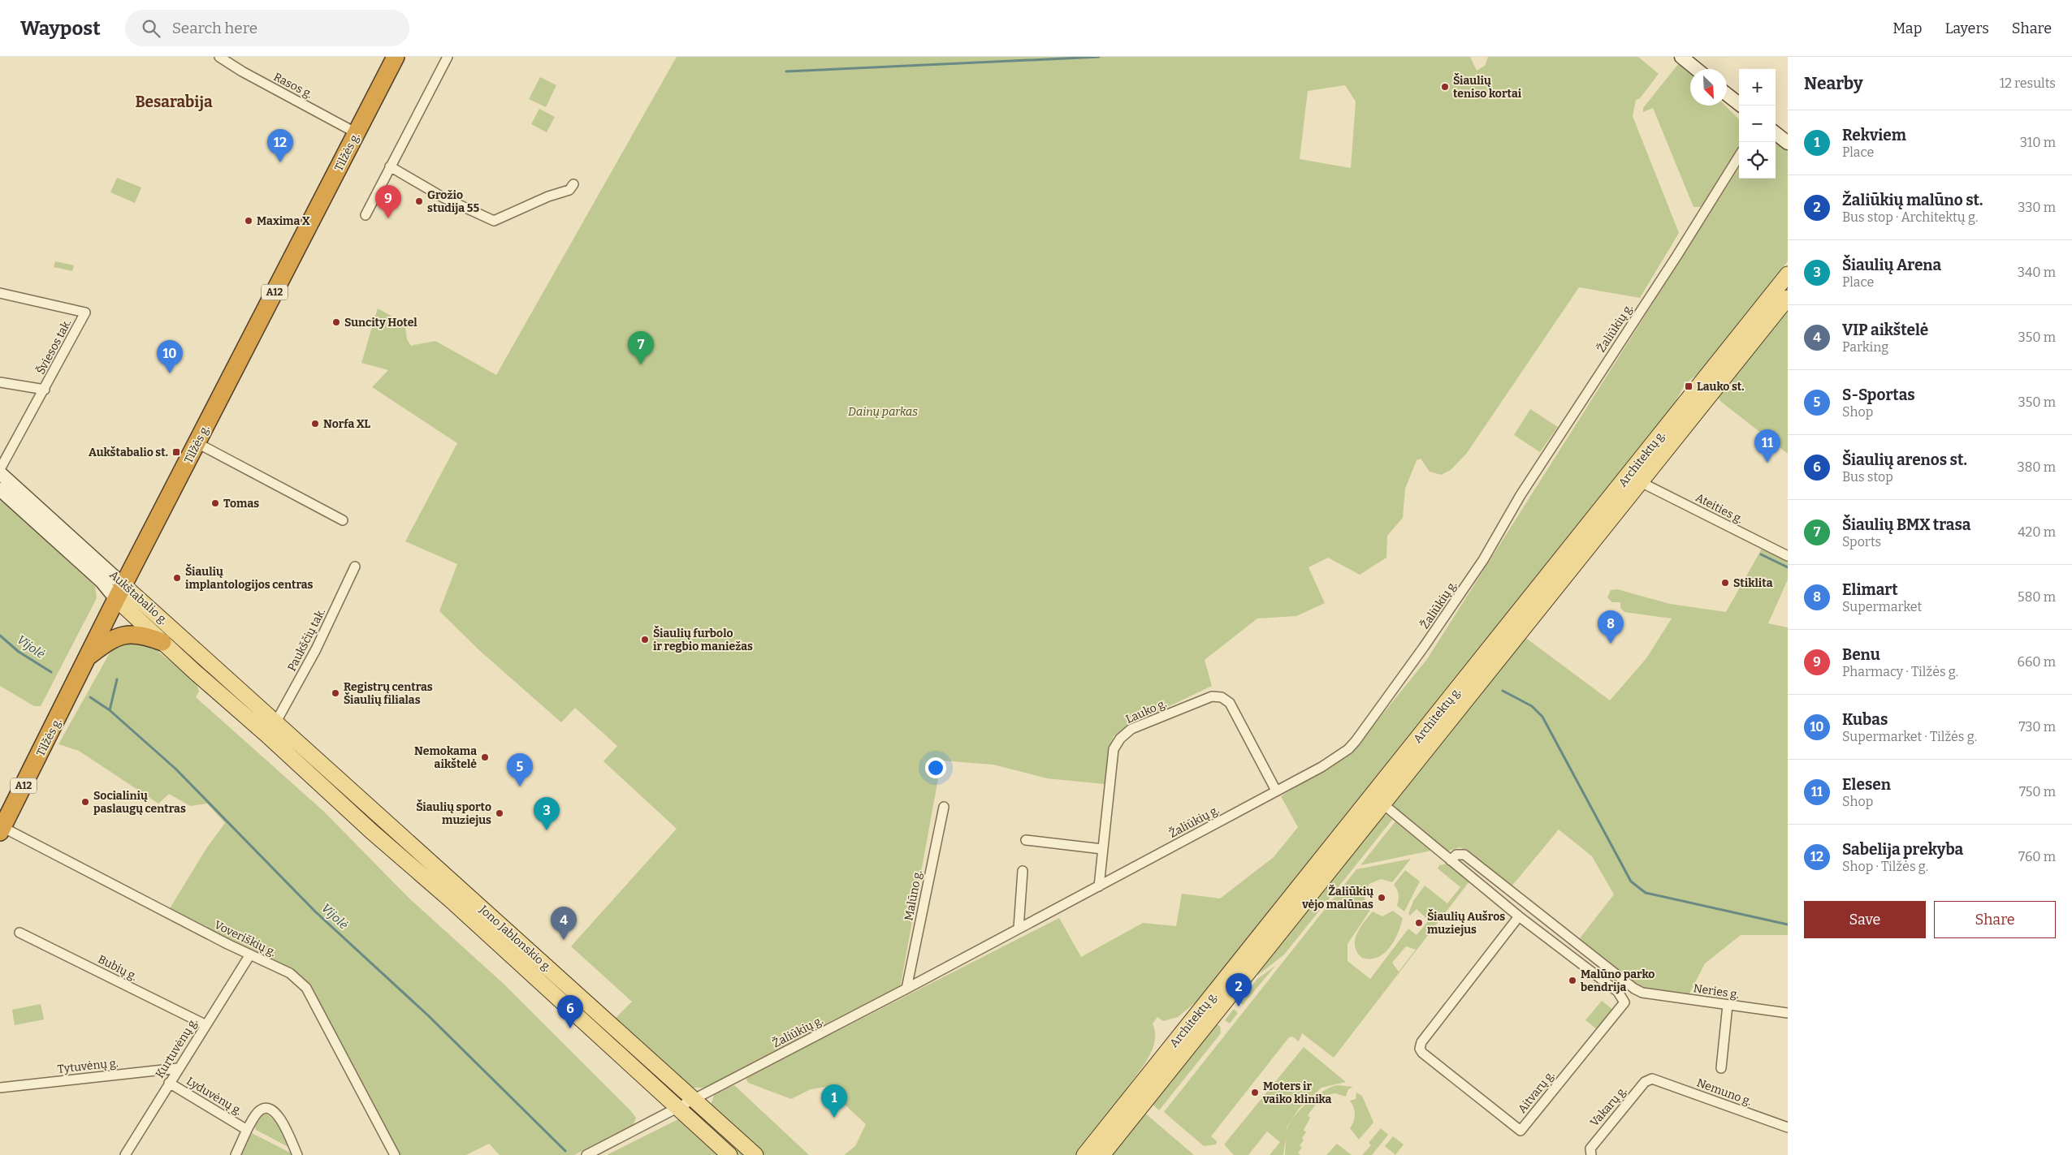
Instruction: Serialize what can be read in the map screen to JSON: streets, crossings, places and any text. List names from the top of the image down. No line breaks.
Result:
{"streets":{"highway":["Tilžės g.","A12"],"main road":["Architektų g.","Aukštabalio g.","Jono Jablonskio g."],"street":["Rasos g.","Žaliūkių g.","Šviesos tak.","Ateities g.","Paukščių tak.","Lauko g.","Malūno g.","Voveriškių g.","Bubių g.","Neries g.","Kurtuvėnų g.","Tytuvėnų g.","Aitvarų g.","Nemuno g.","Lyduvėnų g.","Vakarų g."]},"crossings":[["Rasos g.","Tilžės g."],["Tilžės g.","Aukštabalio g."],["Tilžės g.","Voveriškių g."],["Žaliūkių g.","Lauko g."],["Žaliūkių g.","Malūno g."],["Žaliūkių g.","Jono Jablonskio g."],["Architektų g.","Ateities g."],["Architektų g.","Aitvarų g."],["Aukštabalio g.","Paukščių tak."],["Aukštabalio g.","Jono Jablonskio g."],["Paukščių tak.","Jono Jablonskio g."],["Voveriškių g.","Kurtuvėnų g."],["Bubių g.","Kurtuvėnų g."],["Neries g.","Aitvarų g."],["Kurtuvėnų g.","Tytuvėnų g."],["Kurtuvėnų g.","Lyduvėnų g."],["Nemuno g.","Vakarų g."]],"districts":["Besarabija"],"water":["Vijolė"],"parks":["Dainų parkas"],"places":{"other":["Šiaulių teniso kortai","Grožio studija 55","Maxima X","Suncity Hotel","Norfa XL","Tomas","Šiaulių implantologijos centras","Stiklita","Šiaulių furbolo ir regbio maniežas","Registrų centras Šiaulių filialas","Nemokama aikštelė","Socialinių paslaugų centras","Šiaulių sporto muziejus","Žaliūkių vėjo malūnas","Šiaulių Aušros muziejus","Malūno parko bendrija","Moters ir vaiko klinika"],"transit":["Lauko st.","Aukštabalio st."]},"north":"bottom right","page":{"header":"Waypost","search":"Search here","nav":["Map","Layers","Share"],"heading":["Nearby","12 results"],"map_buttons":["+","−"],"list":[{"mark":"1","name":"Rekviem","note":"Place","value":"310 m"},{"mark":"2","name":"Žaliūkių malūno st.","note":"Bus stop · Architektų g.","value":"330 m"},{"mark":"3","name":"Šiaulių Arena","note":"Place","value":"340 m"},{"mark":"4","name":"VIP aikštelė","note":"Parking","value":"350 m"},{"mark":"5","name":"S-Sportas","note":"Shop","value":"350 m"},{"mark":"6","name":"Šiaulių arenos st.","note":"Bus stop","value":"380 m"},{"mark":"7","name":"Šiaulių BMX trasa","note":"Sports","value":"420 m"},{"mark":"8","name":"Elimart","note":"Supermarket","value":"580 m"},{"mark":"9","name":"Benu","note":"Pharmacy · Tilžės g.","value":"660 m"},{"mark":"10","name":"Kubas","note":"Supermarket · Tilžės g.","value":"730 m"},{"mark":"11","name":"Elesen","note":"Shop","value":"750 m"},{"mark":"12","name":"Sabelija prekyba","note":"Shop · Tilžės g.","value":"760 m"}],"pins":["12","9","7","10","11","8","5","3","4","2","6","1"],"buttons":["Save","Share"]}}
